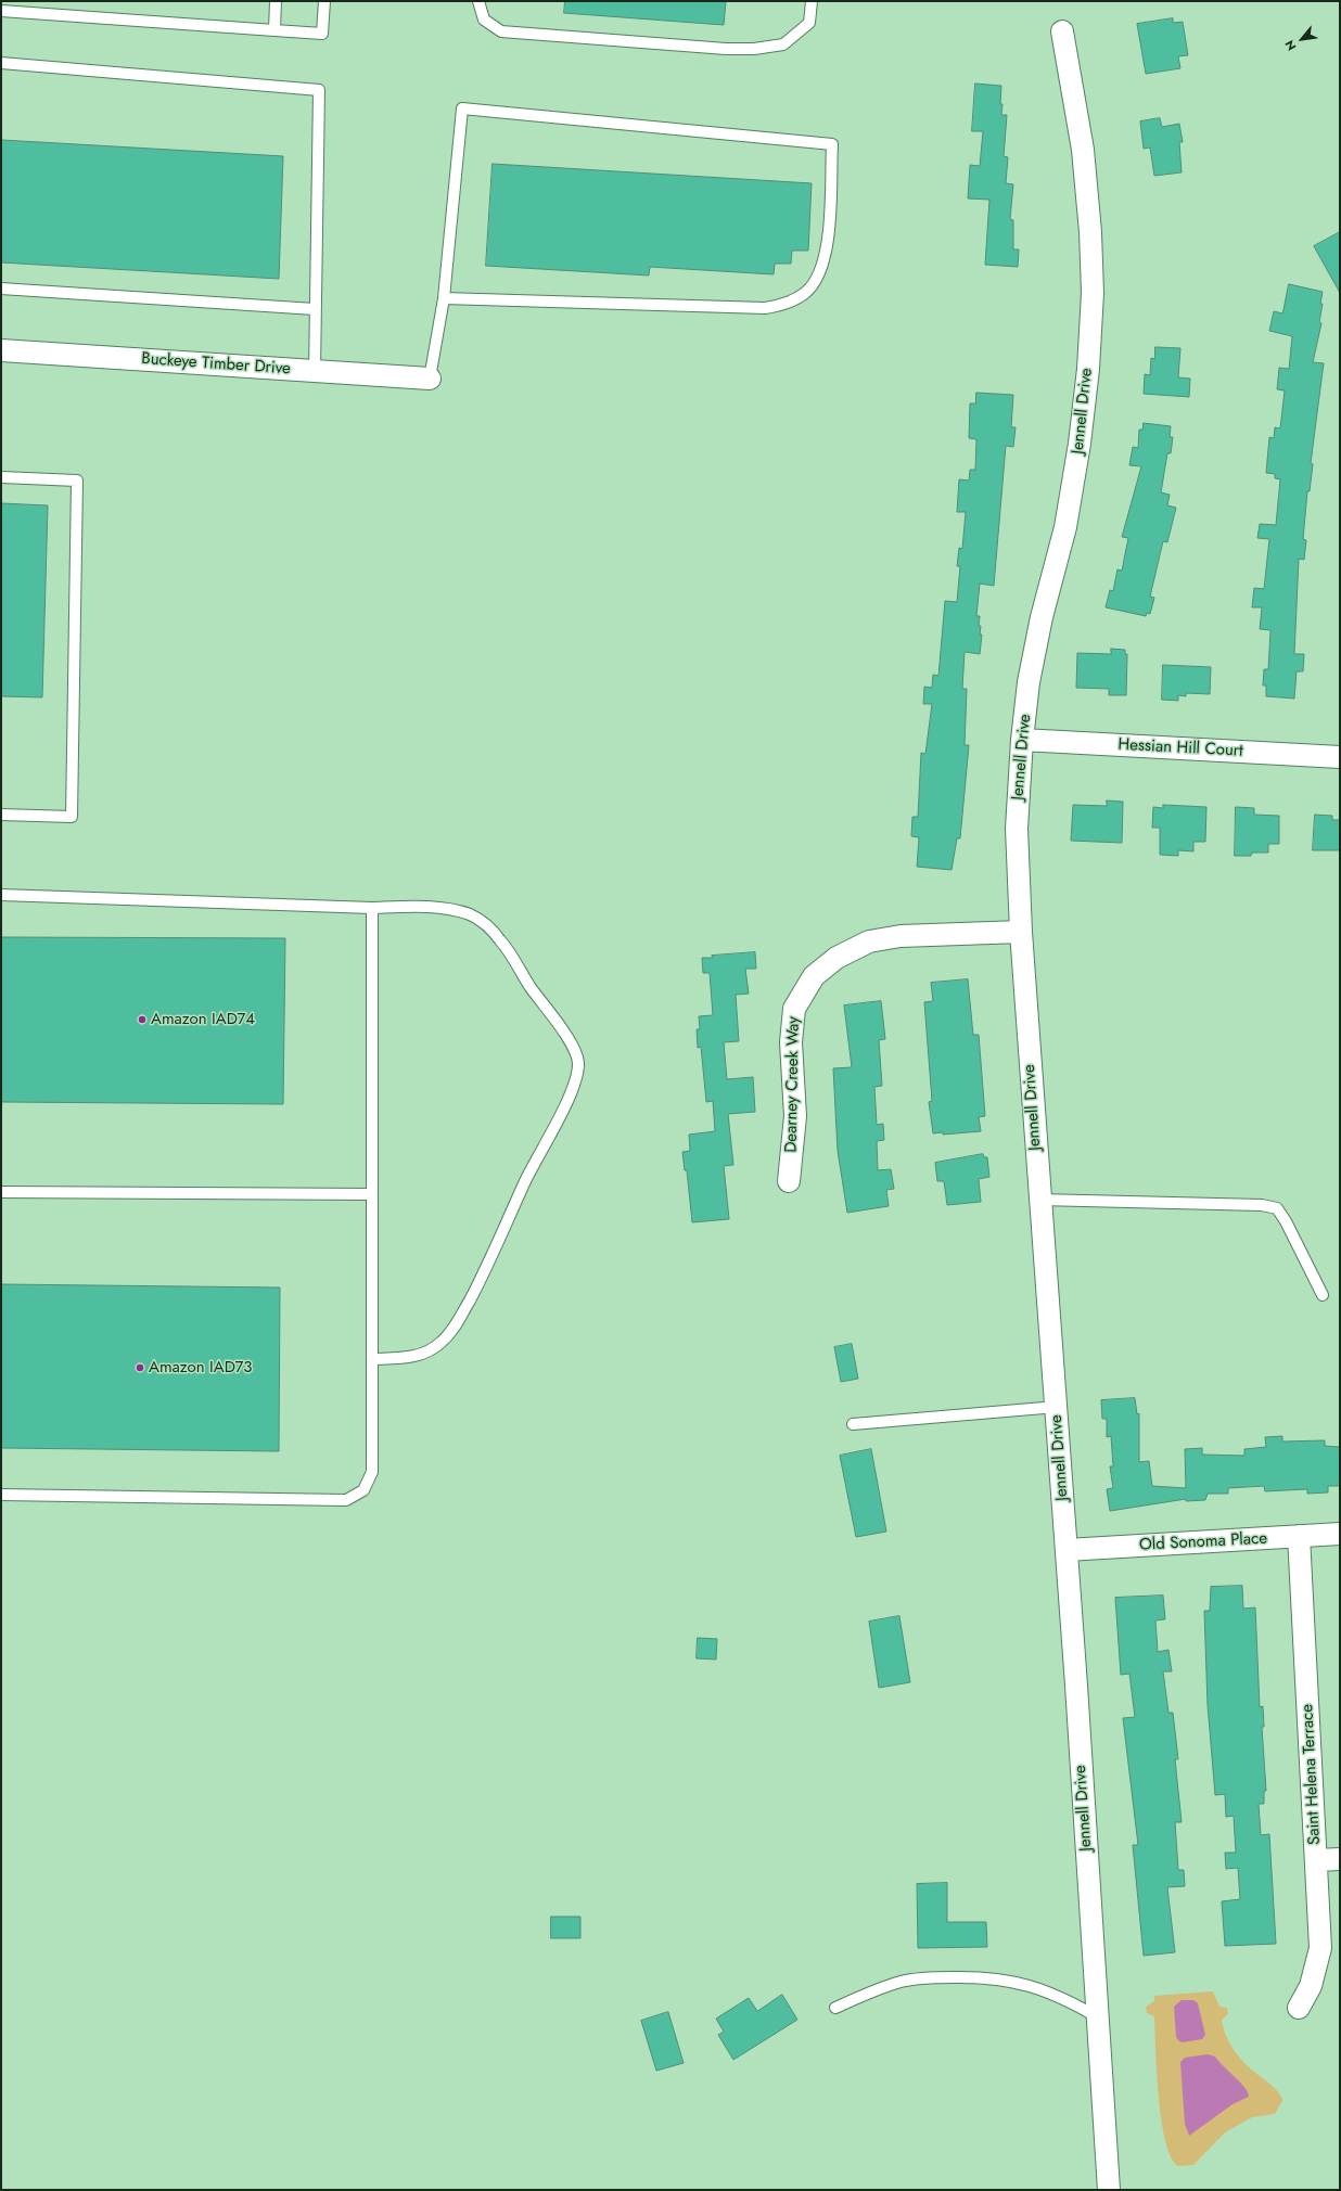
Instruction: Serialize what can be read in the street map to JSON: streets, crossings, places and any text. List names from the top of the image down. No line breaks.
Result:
{"streets":{"street":["Buckeye Timber Drive","Jennell Drive","Hessian Hill Court","Dearney Creek Way","Old Sonoma Place","Saint Helena Terrace"]},"crossings":[["Jennell Drive","Hessian Hill Court"],["Jennell Drive","Dearney Creek Way"],["Jennell Drive","Old Sonoma Place"],["Old Sonoma Place","Saint Helena Terrace"]],"places":["Amazon IAD74","Amazon IAD73"],"north":"bottom left"}
